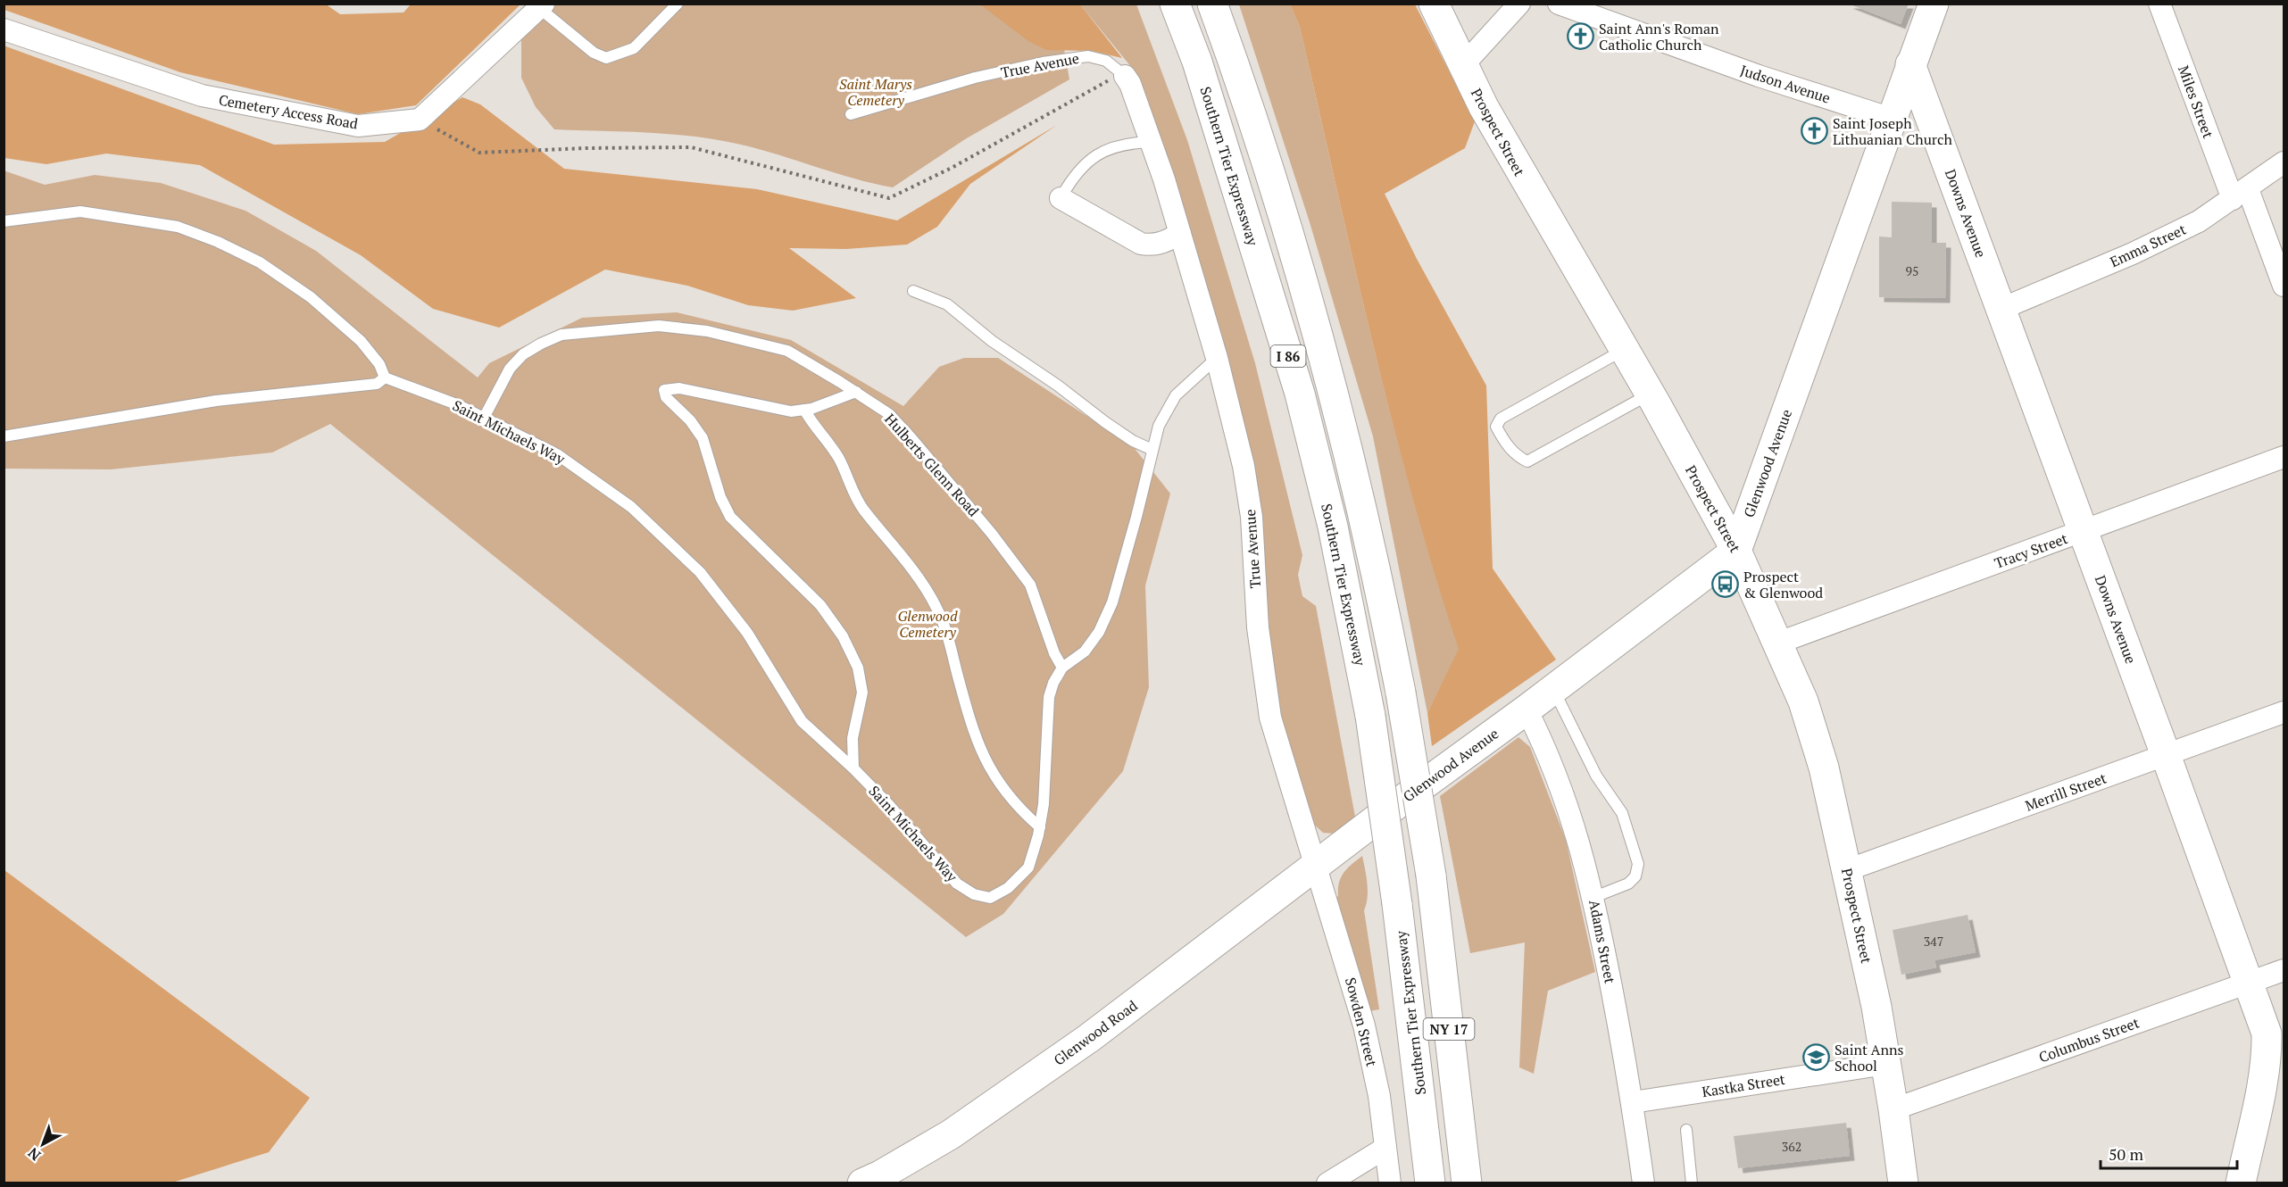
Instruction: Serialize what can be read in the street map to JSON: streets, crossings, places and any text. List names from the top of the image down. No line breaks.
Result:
{"streets":{"main road":["Prospect Street","Southern Tier Expressway","Downs Avenue","I 86","Glenwood Avenue","NY 17","Glenwood Road"],"street":["True Avenue","Judson Avenue","Miles Street","Cemetery Access Road","Emma Street","Tracy Street","Merrill Street","Adams Street","Sowden Street","Columbus Street","Kastka Street"],"lane":["Saint Michaels Way","Hulberts Glenn Road"]},"crossings":[["True Avenue","Saint Michaels Way"],["True Avenue","Glenwood Avenue"],["True Avenue","Sowden Street"],["True Avenue","Glenwood Road"],["Judson Avenue","Glenwood Avenue"],["Miles Street","Emma Street"],["Prospect Street","Glenwood Avenue"],["Prospect Street","Tracy Street"],["Prospect Street","Merrill Street"],["Prospect Street","Columbus Street"],["Prospect Street","Kastka Street"],["Downs Avenue","Emma Street"],["Downs Avenue","Glenwood Avenue"],["Downs Avenue","Tracy Street"],["Downs Avenue","Merrill Street"],["Downs Avenue","Columbus Street"],["I 86","NY 17"],["Saint Michaels Way","Hulberts Glenn Road"],["Glenwood Avenue","Adams Street"],["Glenwood Avenue","Sowden Street"],["Glenwood Avenue","Glenwood Road"],["Adams Street","Kastka Street"],["Sowden Street","Glenwood Road"]],"parks":["Saint Marys Cemetery","Glenwood Cemetery"],"places":{"church":["Saint Ann's Roman Catholic Church","Saint Joseph Lithuanian Church"],"bus stop":["Prospect & Glenwood"],"school or university":["Saint Anns School"]},"house_numbers":["95","347","362"],"scale_bar":"50 m","north":"bottom left"}
